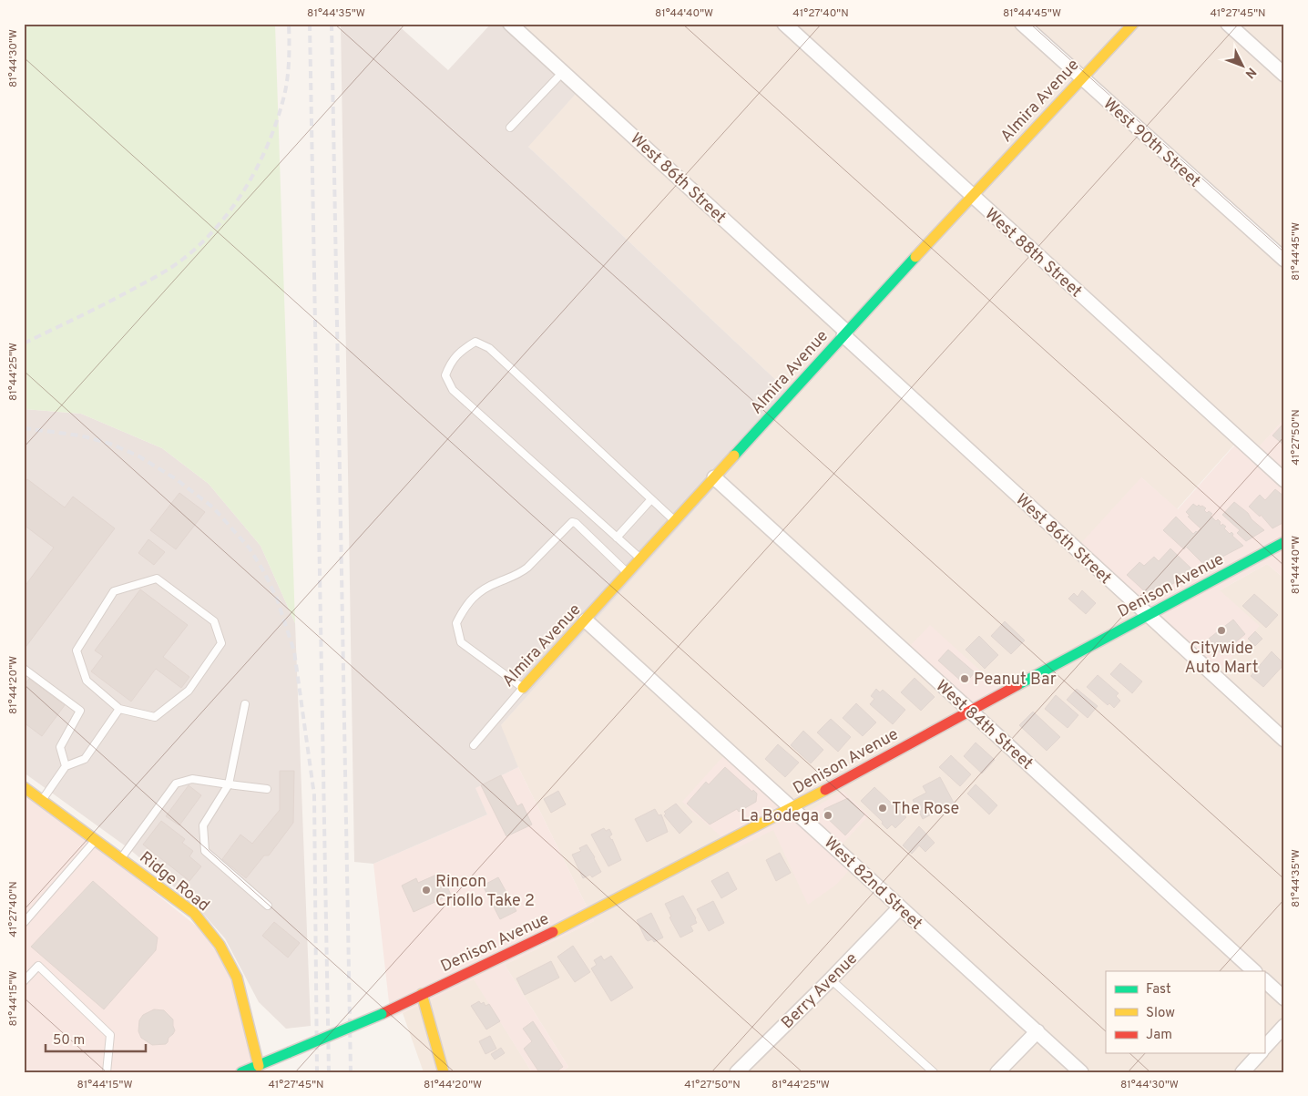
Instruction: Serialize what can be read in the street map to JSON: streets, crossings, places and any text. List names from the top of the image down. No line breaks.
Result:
{"streets":{"main road":["Almira Avenue","Denison Avenue","Ridge Road"],"street":["West 90th Street","West 86th Street","West 88th Street","West 84th Street","West 82nd Street","Berry Avenue"]},"crossings":[["Almira Avenue","West 90th Street"],["Almira Avenue","West 86th Street"],["Almira Avenue","West 88th Street"],["Almira Avenue","West 84th Street"],["Almira Avenue","West 82nd Street"],["West 86th Street","Denison Avenue"],["Denison Avenue","West 84th Street"],["Denison Avenue","Ridge Road"],["Denison Avenue","West 82nd Street"],["West 82nd Street","Berry Avenue"]],"places":["Citywide Auto Mart","Peanut Bar","The Rose","La Bodega","Rincon Criollo Take 2"],"legend":["Fast","Slow","Jam"],"scale_bar":"50 m","north":"bottom right","coordinates":["81°44'35\"W","81°44'40\"W","41°27'40\"N","81°44'45\"W","41°27'45\"N","81°44'30\"W","81°44'25\"W","41°27'50\"N","81°44'20\"W","81°44'15\"W"]}
